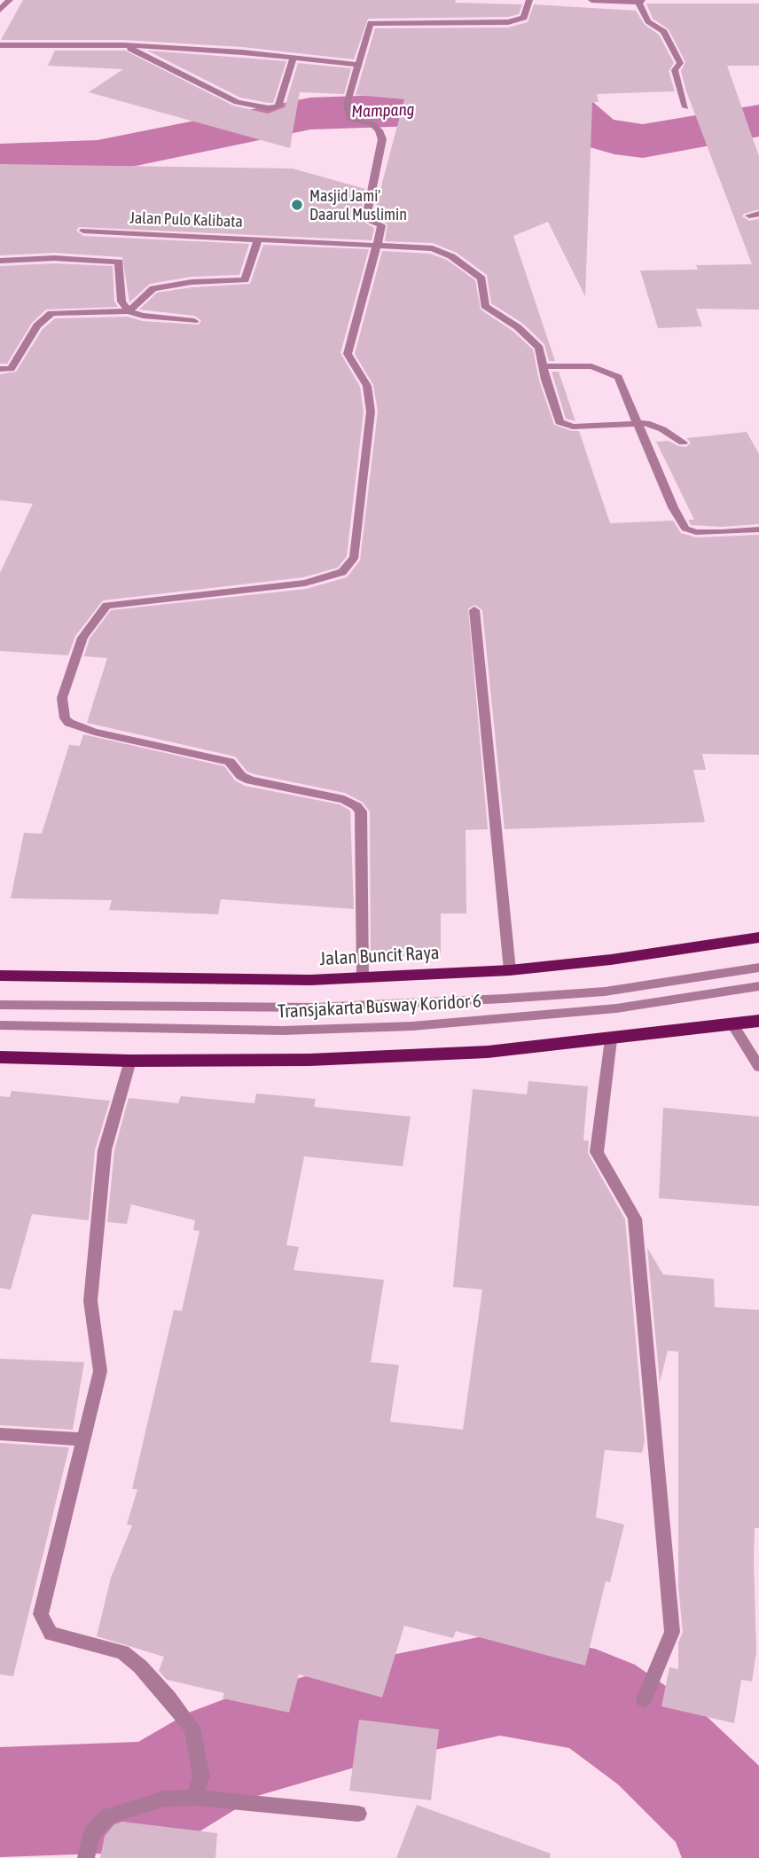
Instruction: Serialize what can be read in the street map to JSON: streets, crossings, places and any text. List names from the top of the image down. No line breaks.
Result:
{"streets":{"main road":["Jalan Buncit Raya"],"street":["Jalan Pulo Kalibata","Transjakarta Busway Koridor 6"]},"water":["Mampang"],"places":["Masjid Jami' Daarul Muslimin"]}
